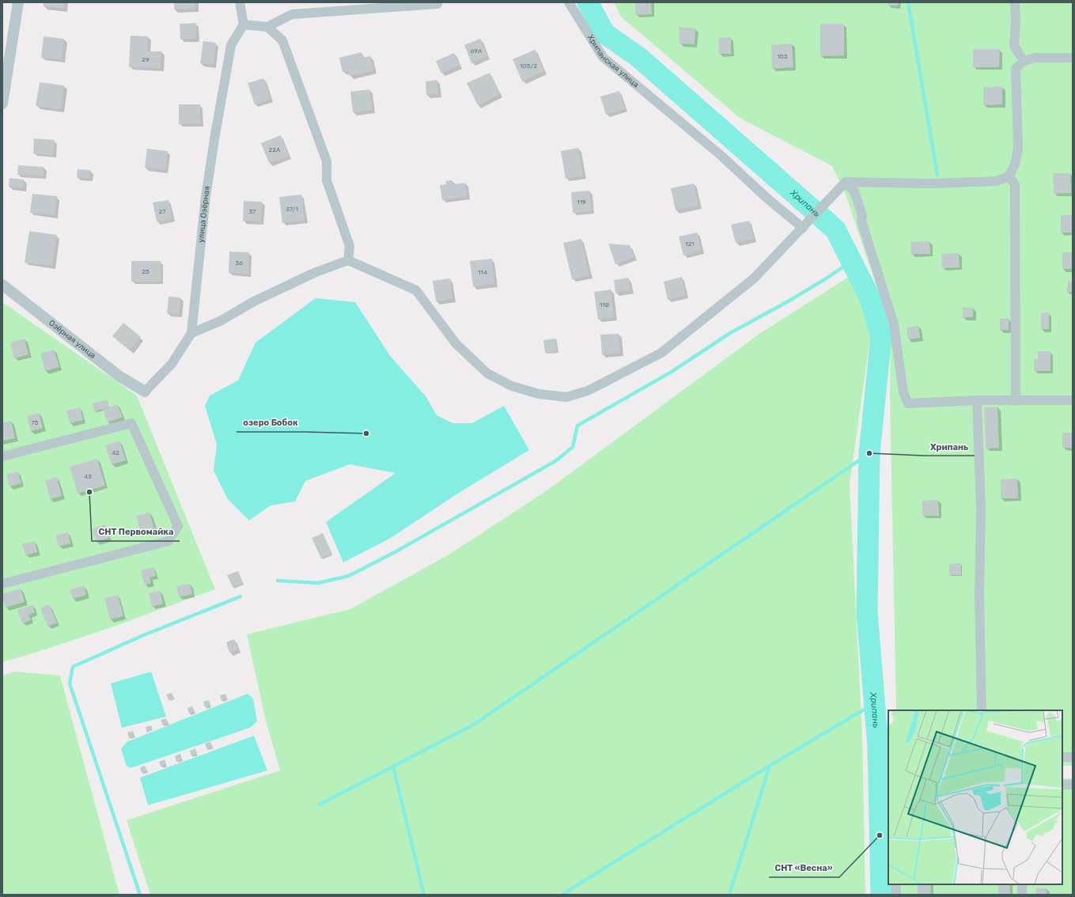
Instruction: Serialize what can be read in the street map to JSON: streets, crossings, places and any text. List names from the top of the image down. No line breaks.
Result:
{"streets":{"street":["Хрипанская улица","улица Озёрная","Озёрная улица"]},"crossings":[["улица Озёрная","Озёрная улица"]],"water":["Хрипань"],"places":["озеро Бобок","Хрипань","СНТ Первомайка","СНТ «Весна»"],"house_numbers":["69А","102","29","105/2","22А","119","37/1","27","37","121","36","25","114","118","75","42","43"]}
